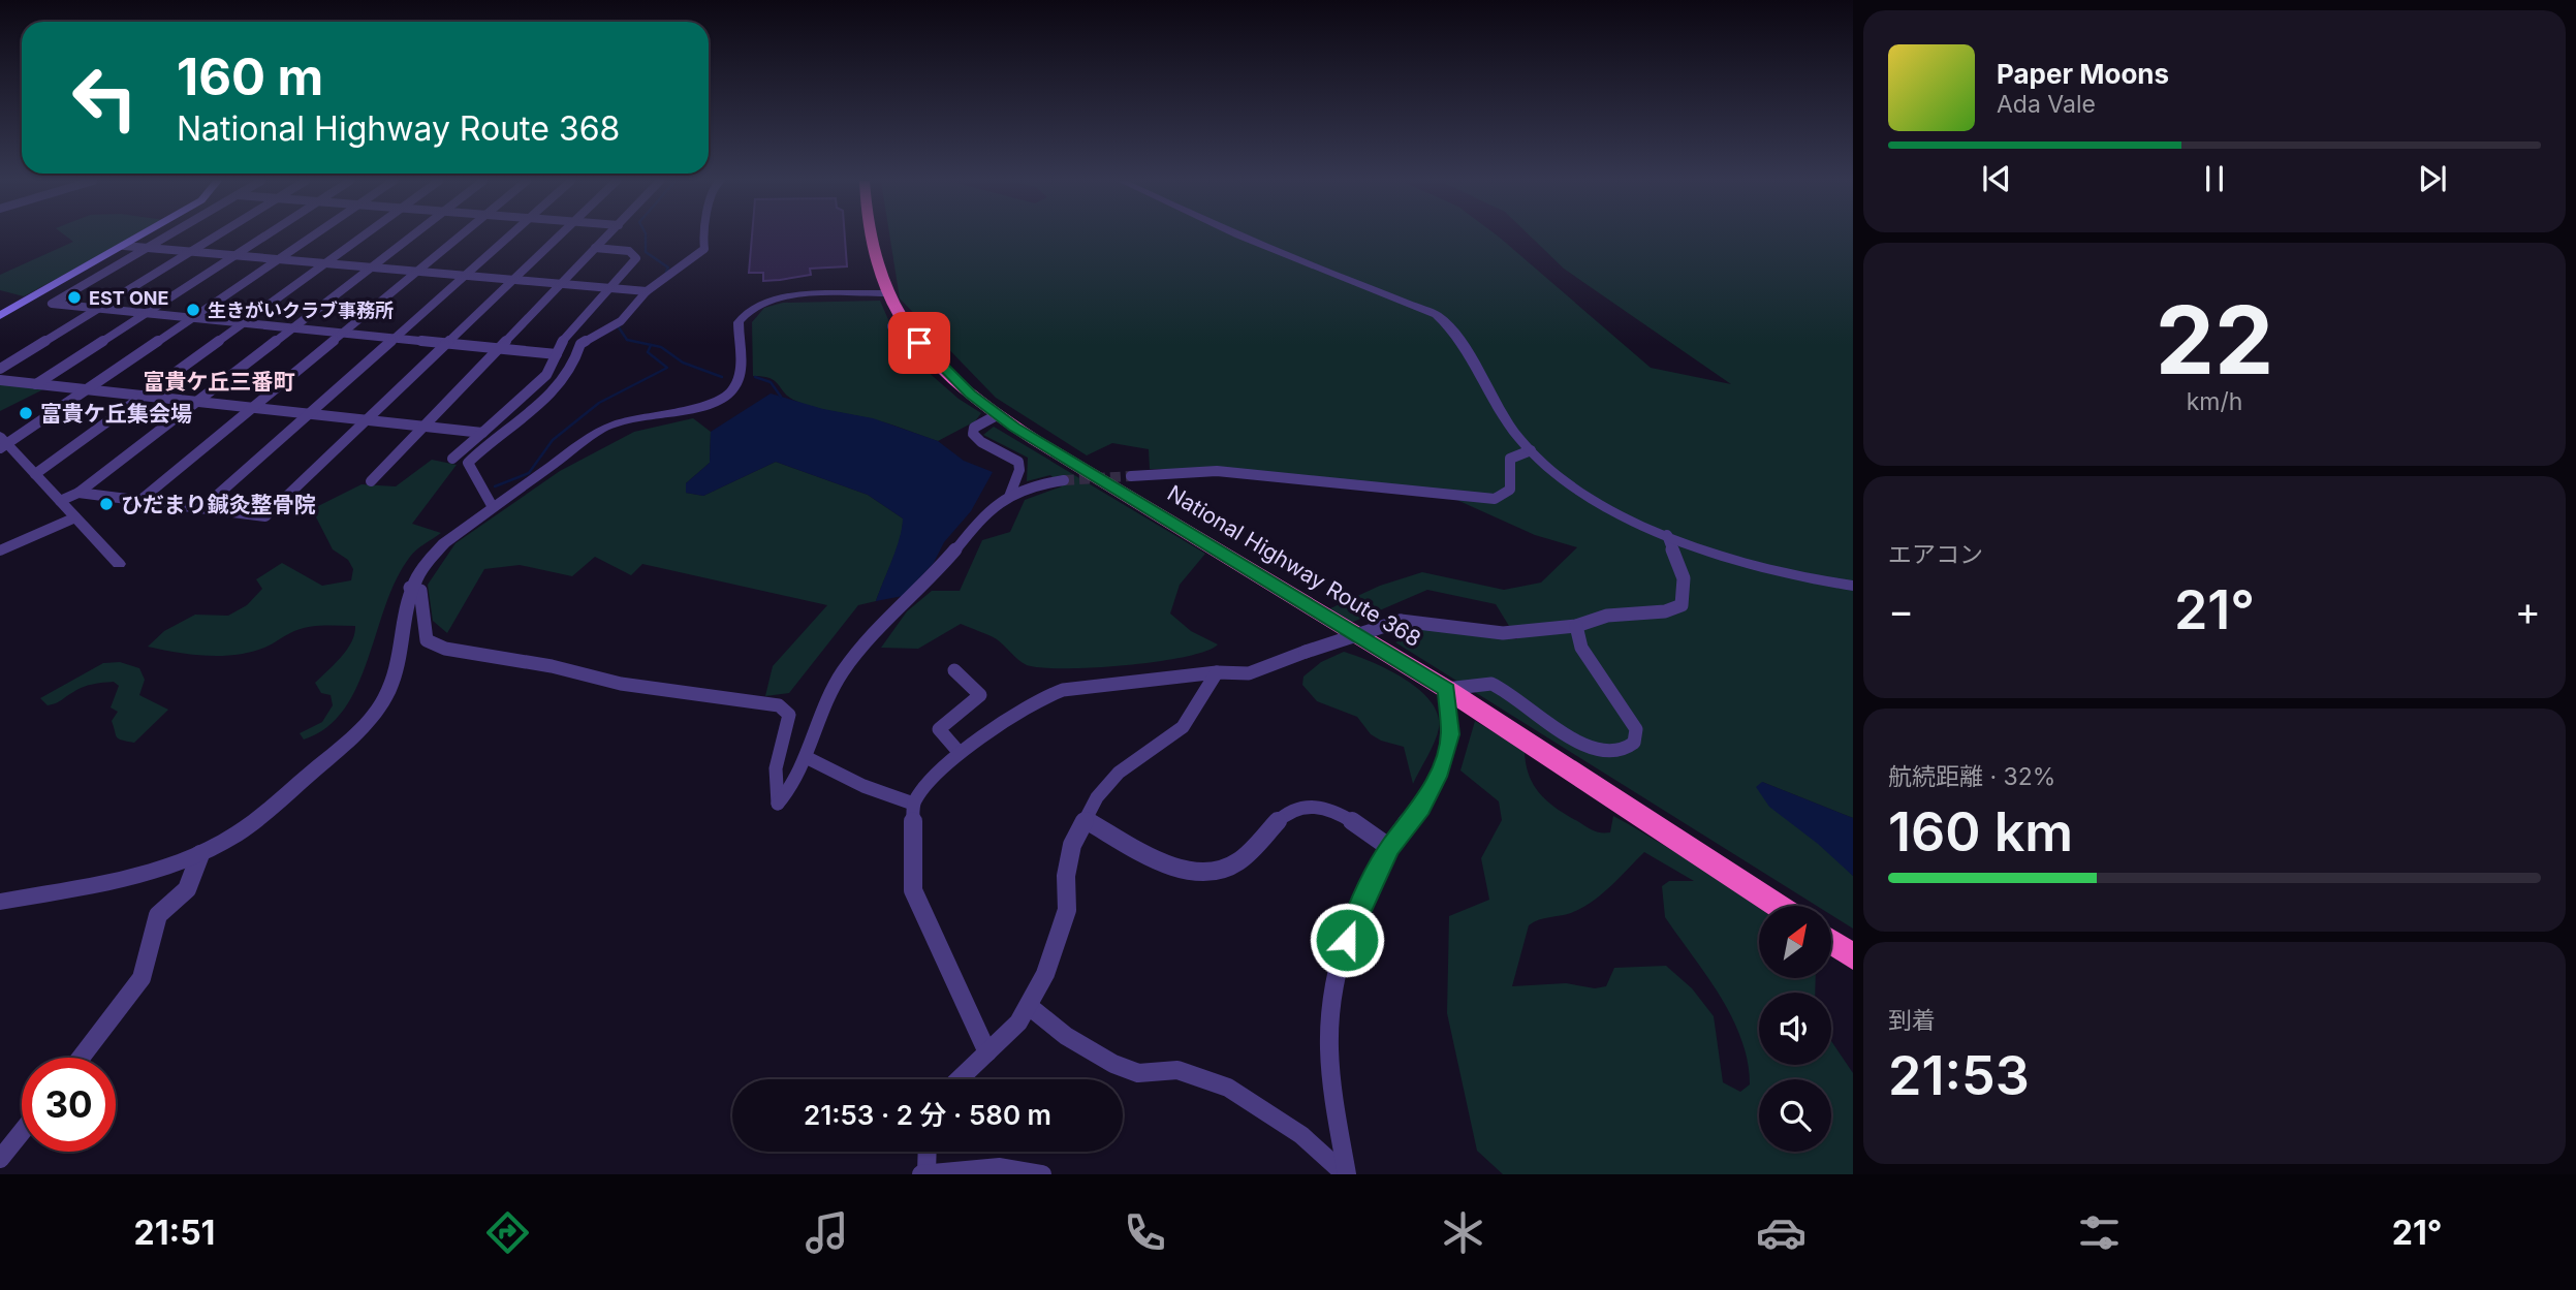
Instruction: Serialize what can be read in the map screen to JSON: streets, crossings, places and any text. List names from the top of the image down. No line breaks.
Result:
{"streets":{"highway":["National Highway Route 368"]},"districts":["富貴ケ丘三番町"],"places":["EST ONE","生きがいクラブ事務所","富貴ケ丘集会場","ひだまり鍼灸整骨院"],"north":"top right","page":{"turn":["160 m","National Highway Route 368"],"song":["Paper Moons","Ada Vale"],"tile":[["22","km/h"],"エアコン",["航続距離 · 32%","160 km"],["到着","21:53"]],"heat":["−","21°","+"],"limit":"30","trip":"21:53 · 2 分 · 580 m","tabs":["21:51","21°"]}}
